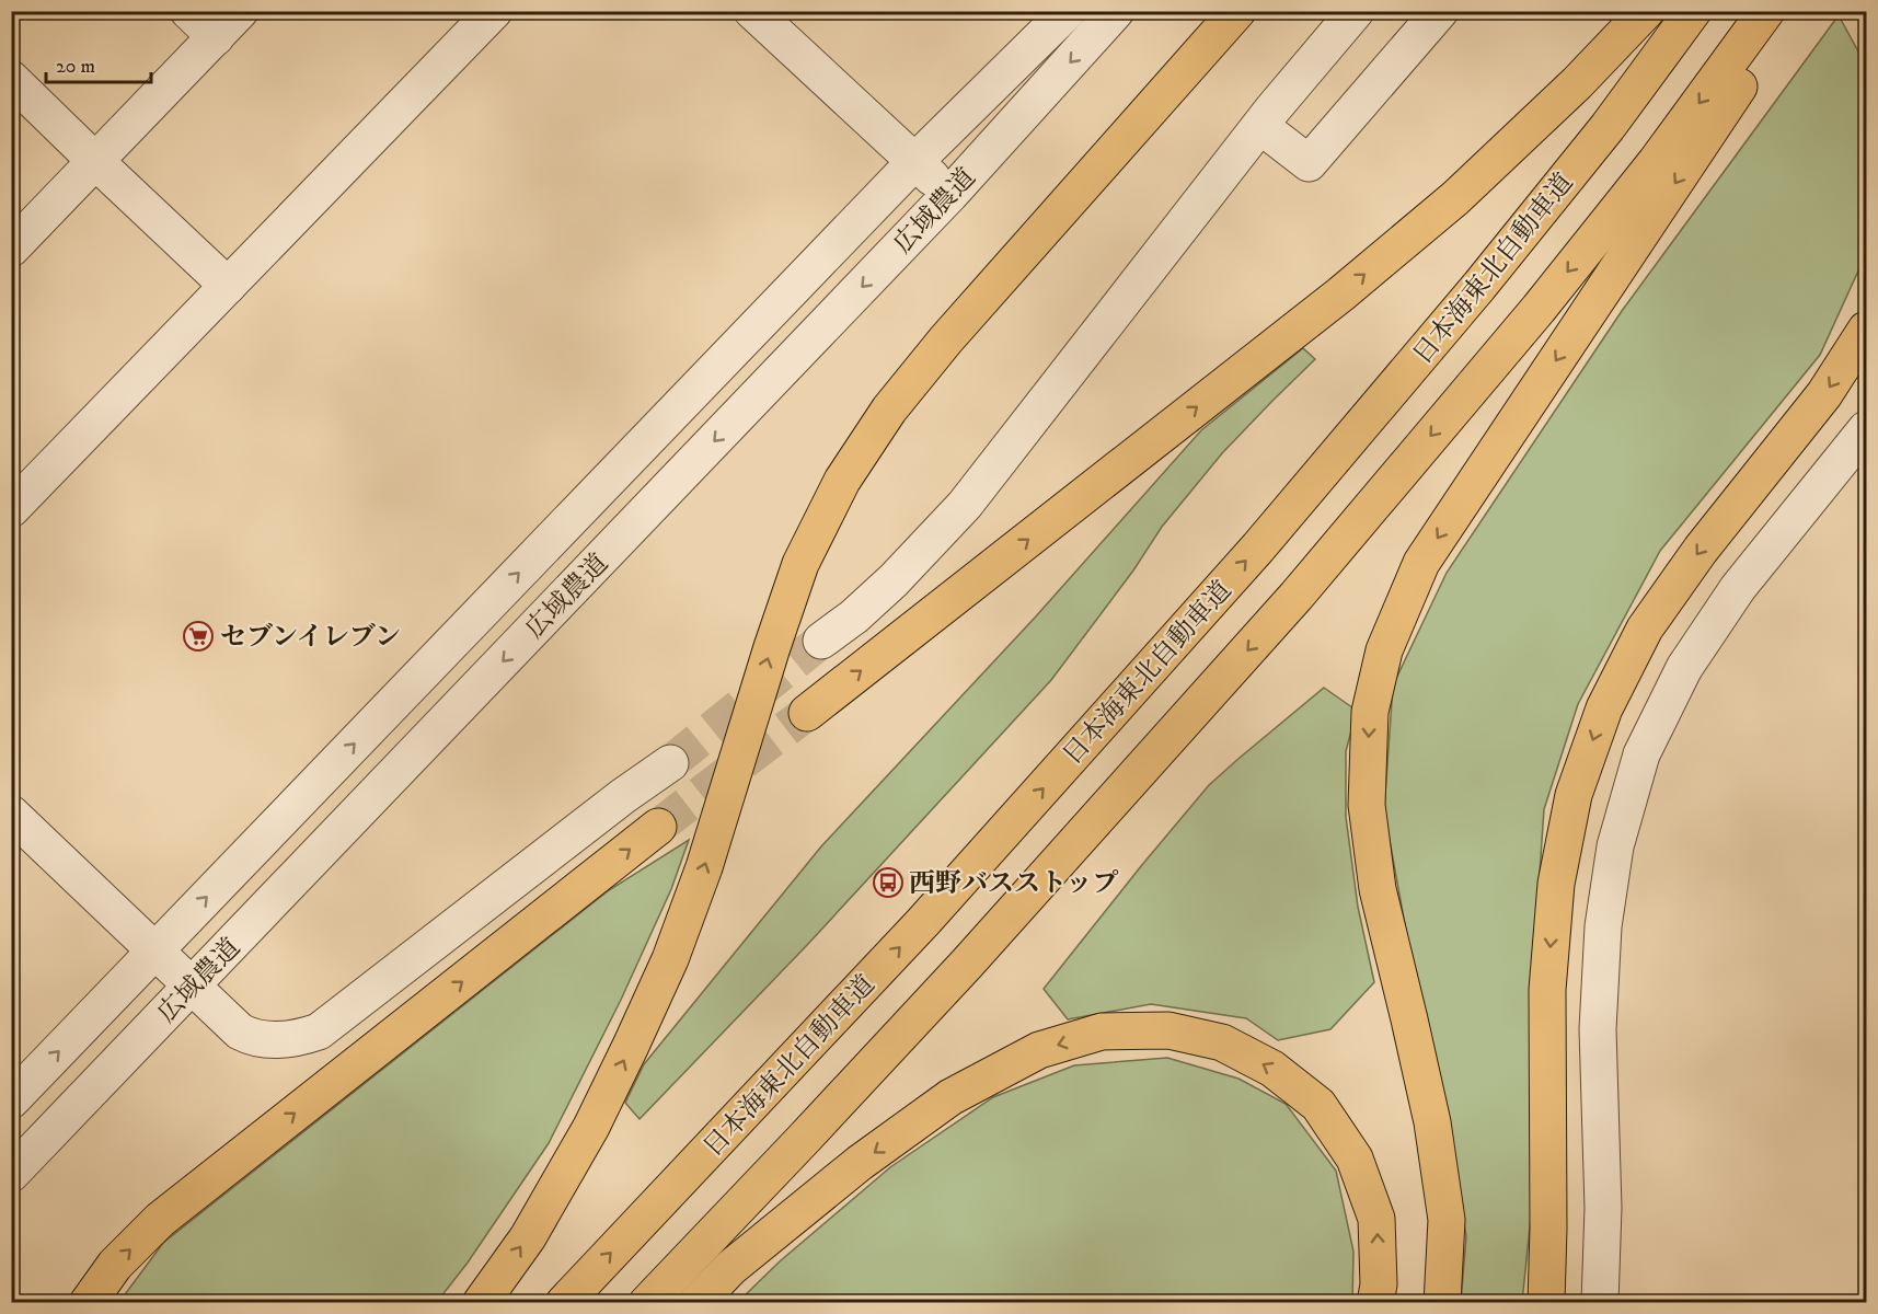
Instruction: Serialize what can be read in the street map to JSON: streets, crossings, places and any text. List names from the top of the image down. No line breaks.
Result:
{"streets":{"highway":["日本海東北自動車道"],"street":["広域農道"]},"places":{"supermarket":["セブンイレブン"],"bus stop":["西野バスストップ"]},"scale_bar":"20 m"}
